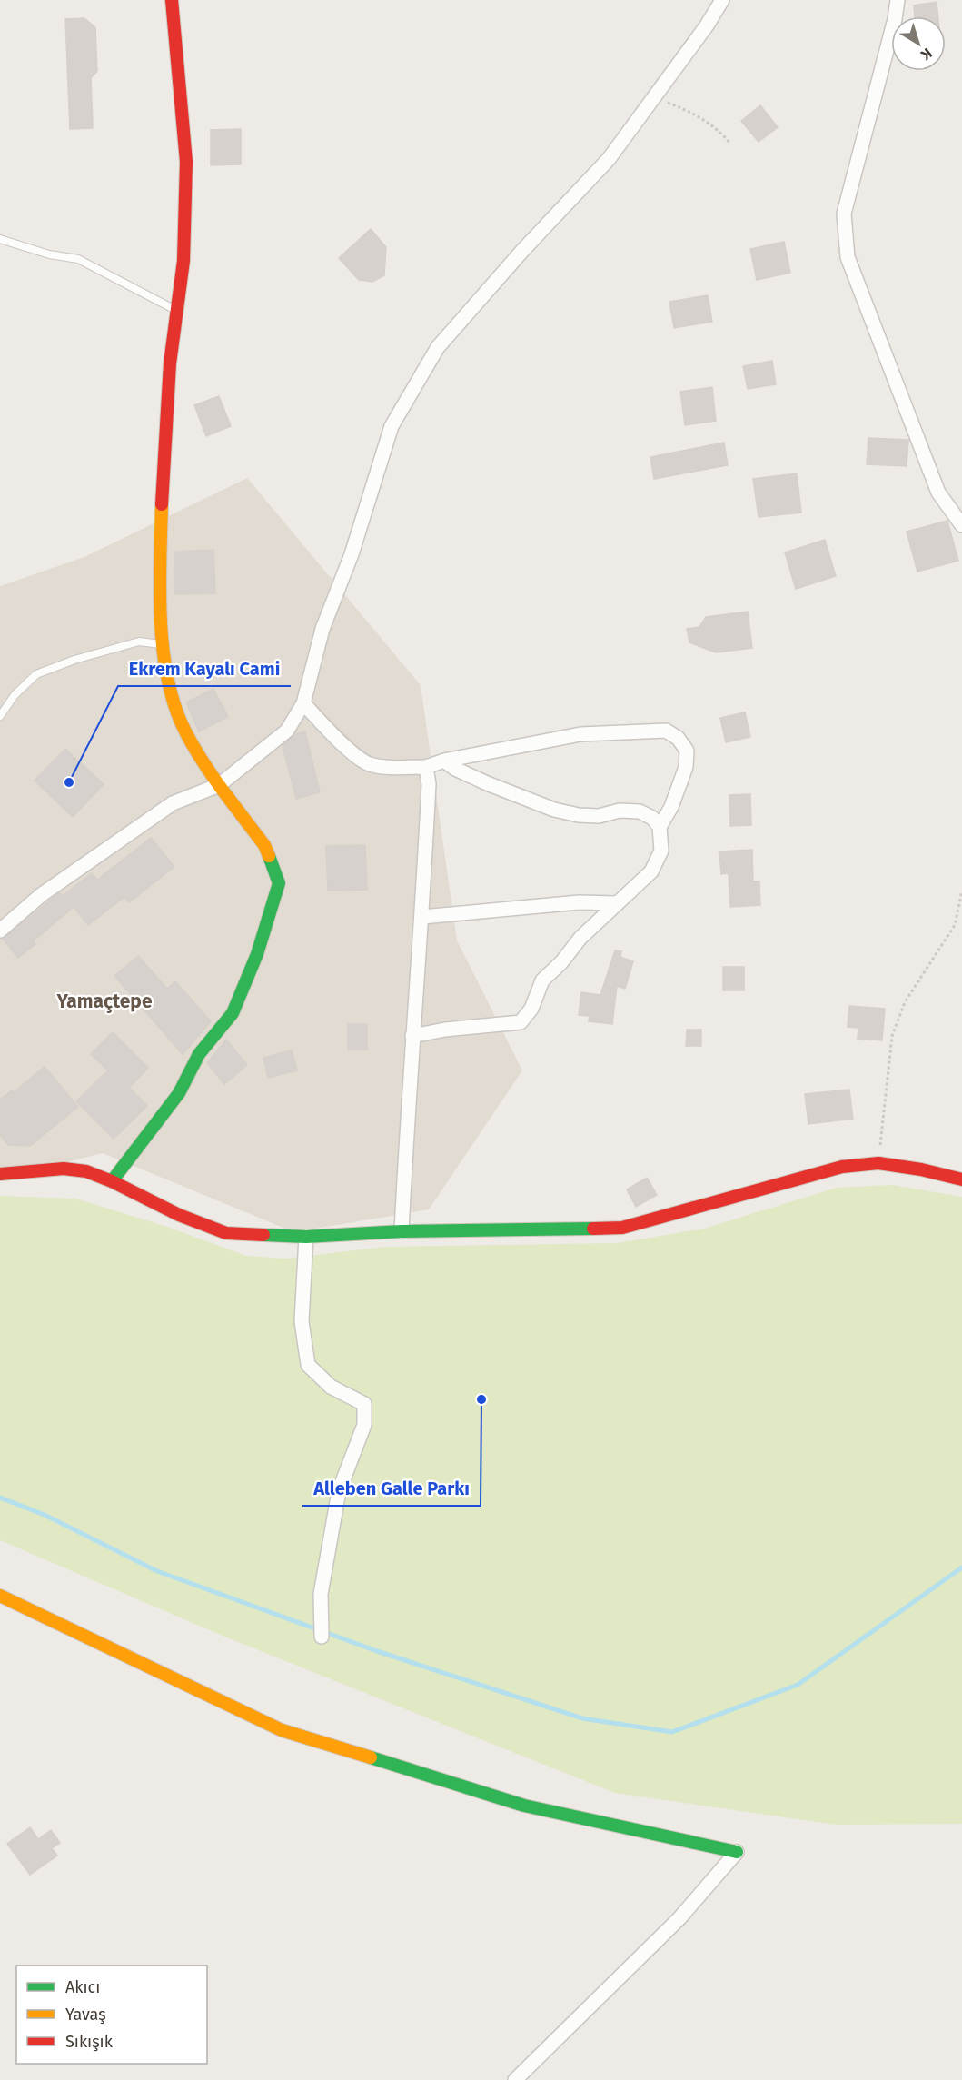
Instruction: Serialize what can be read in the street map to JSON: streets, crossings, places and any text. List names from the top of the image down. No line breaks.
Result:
{"districts":["Yamaçtepe"],"places":["Ekrem Kayalı Cami","Alleben Galle Parkı"],"legend":["Akıcı","Yavaş","Sıkışık"],"north":"bottom right"}
